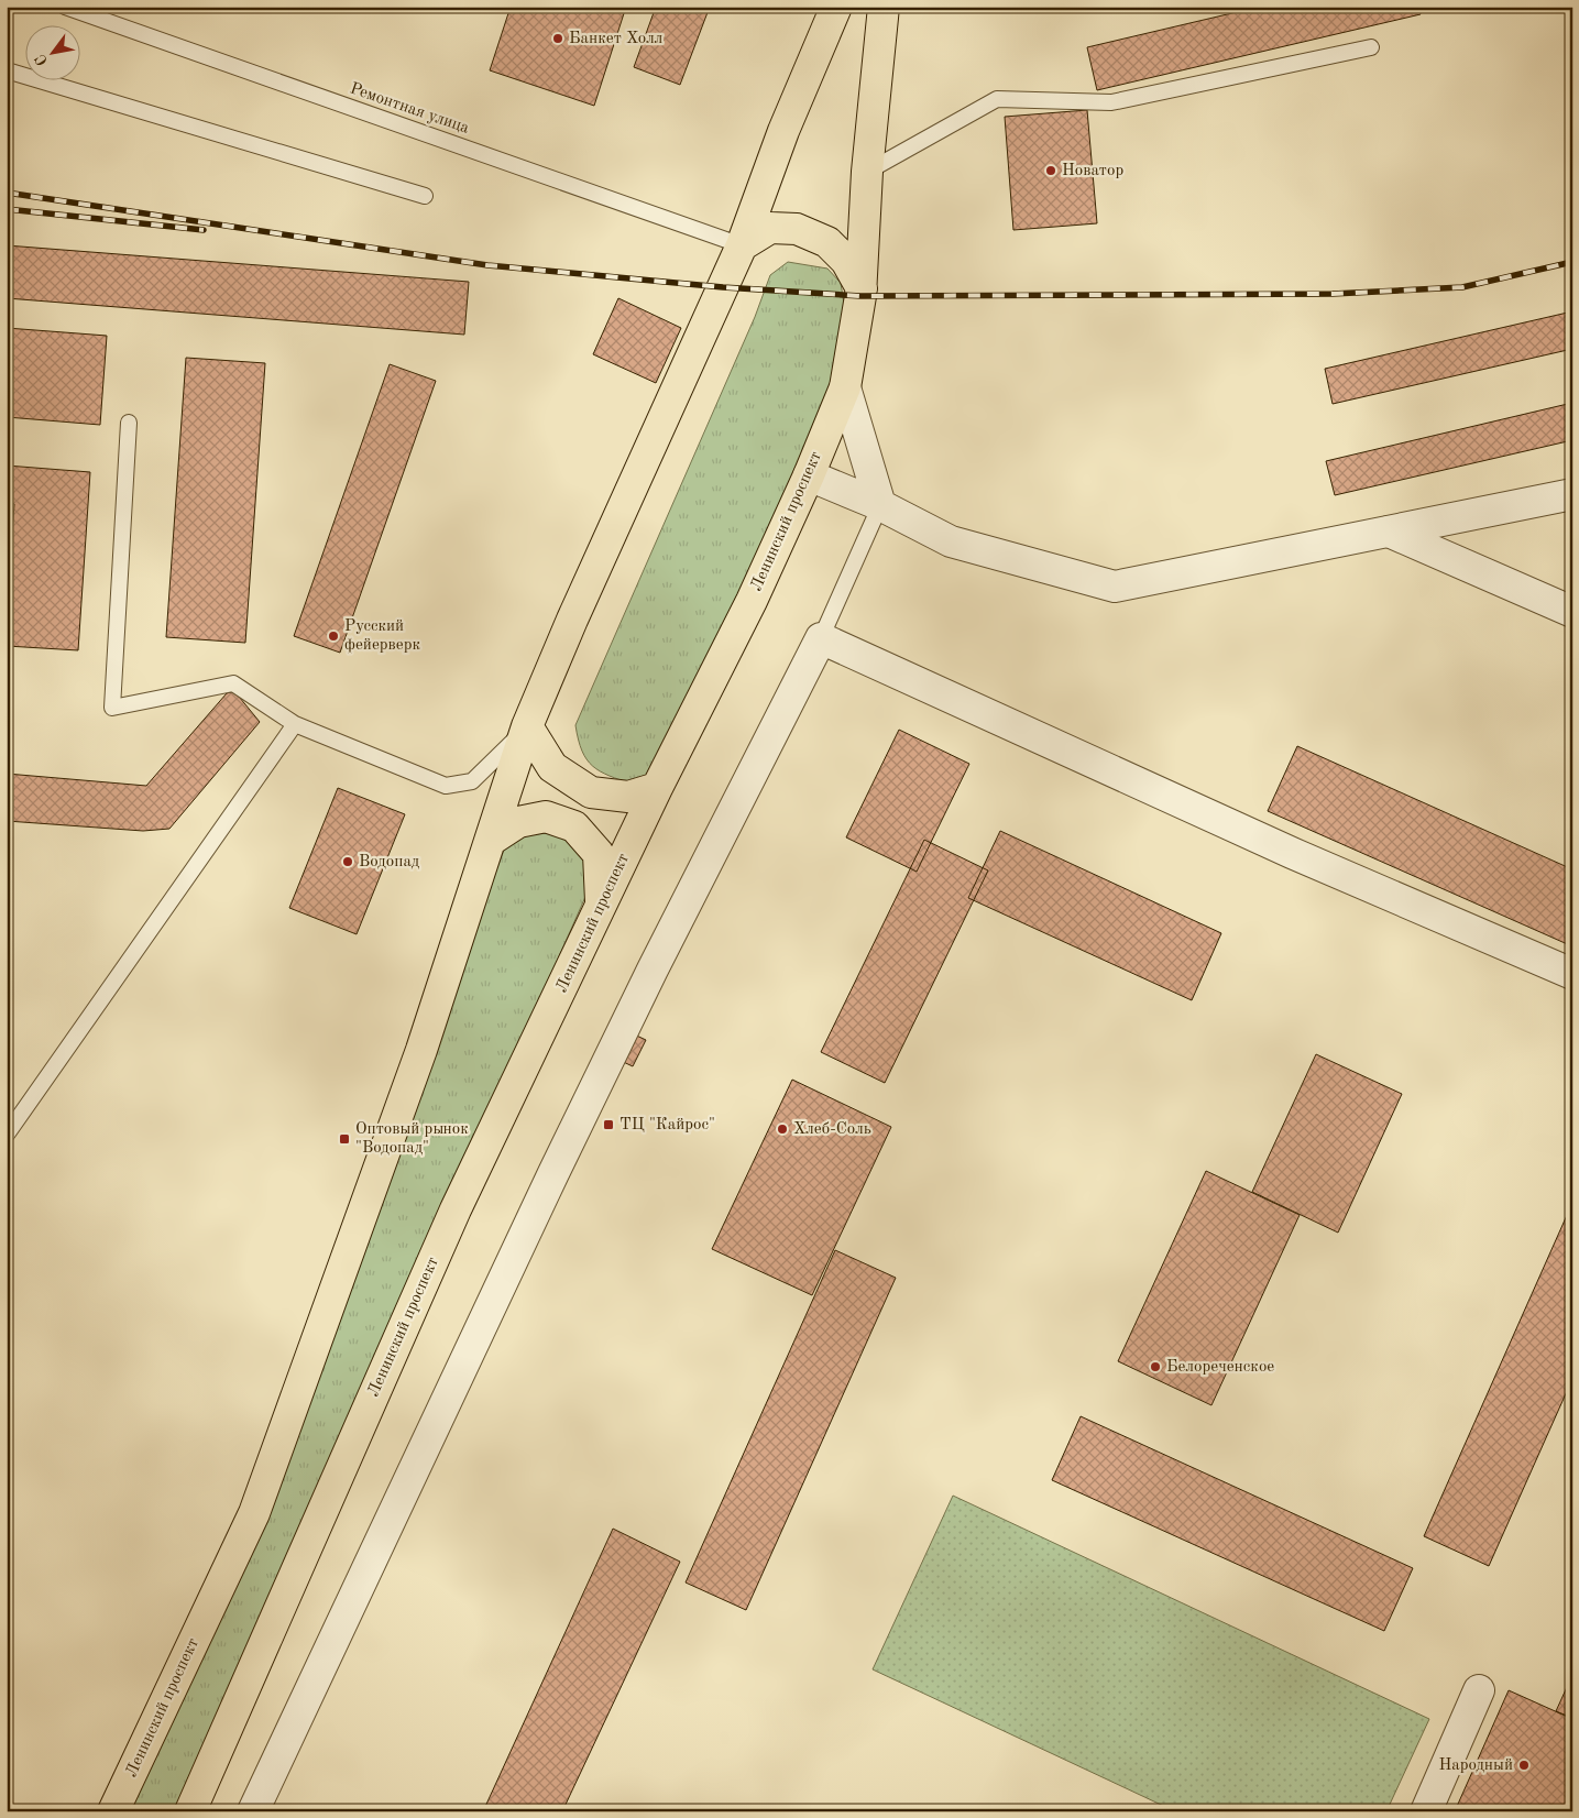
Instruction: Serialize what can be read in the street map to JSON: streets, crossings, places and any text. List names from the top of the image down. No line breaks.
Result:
{"streets":{"main road":["Ленинский проспект"],"lane":["Ремонтная улица"]},"crossings":[["Ремонтная улица","Ленинский проспект"]],"places":{"other":["Банкет Холл","Новатор","Русский фейерверк","Водопад","Хлеб-Соль","Белореченское","Народный"],"transit":["ТЦ \"Кайрос\"","Оптовый рынок \"Водопад\""]},"north":"bottom left"}
